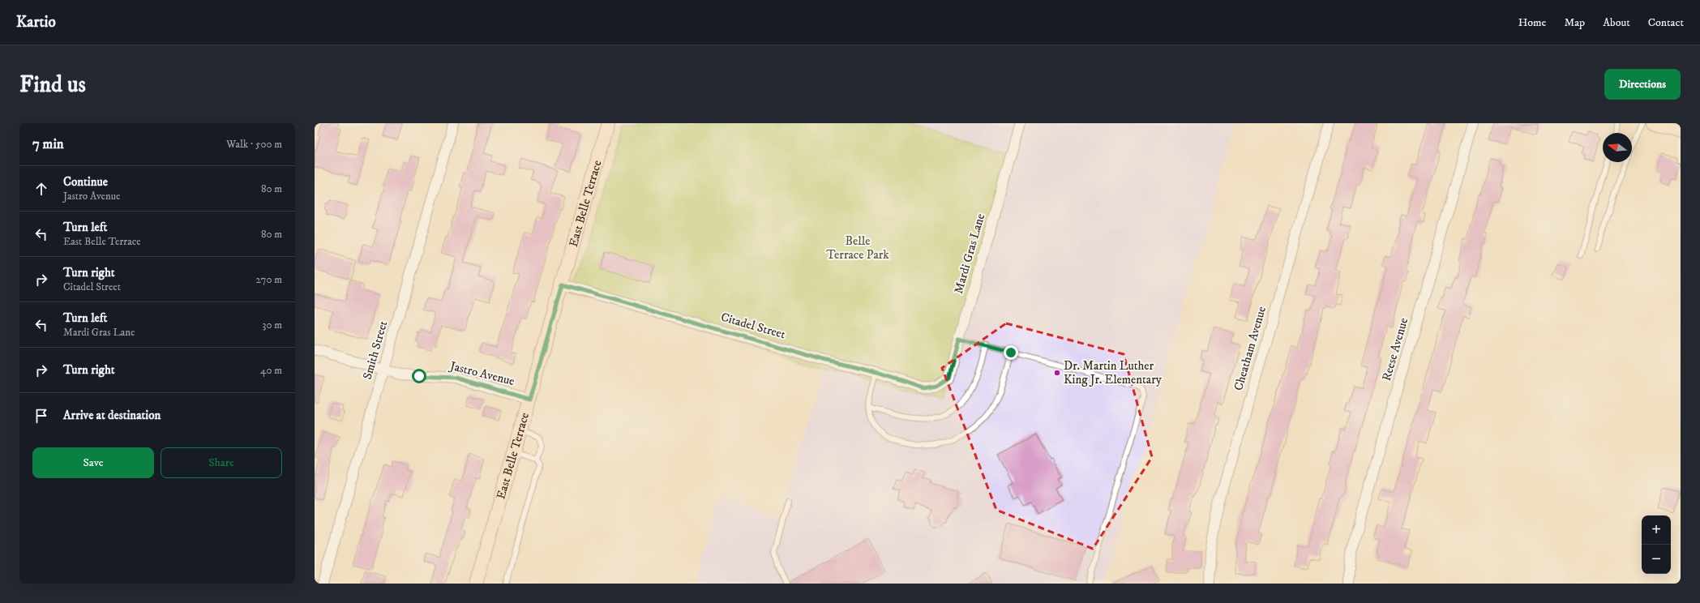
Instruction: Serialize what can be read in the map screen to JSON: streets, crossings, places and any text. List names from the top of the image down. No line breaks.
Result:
{"streets":{"street":["East Belle Terrace","Mardi Gras Lane","Citadel Street","Cheatham Avenue","Reese Avenue","Smith Street","Jastro Avenue"]},"crossings":[["East Belle Terrace","Citadel Street"],["East Belle Terrace","Jastro Avenue"],["Mardi Gras Lane","Citadel Street"],["Smith Street","Jastro Avenue"]],"parks":["Belle Terrace Park"],"places":["Dr. Martin Luther King Jr. Elementary"],"north":"left","page":{"header":"Kartio","nav":["Home","Map","About","Contact"],"buttons":["Directions",["Save","Share"]],"title":"Find us","heading":["7 min","Walk · 500 m"],"list":[["Continue","Jastro Avenue","80 m"],["Turn left","East Belle Terrace","80 m"],["Turn right","Citadel Street","270 m"],["Turn left","Mardi Gras Lane","30 m"],["Turn right","40 m"],"Arrive at destination"],"map_buttons":["+","−"]}}
